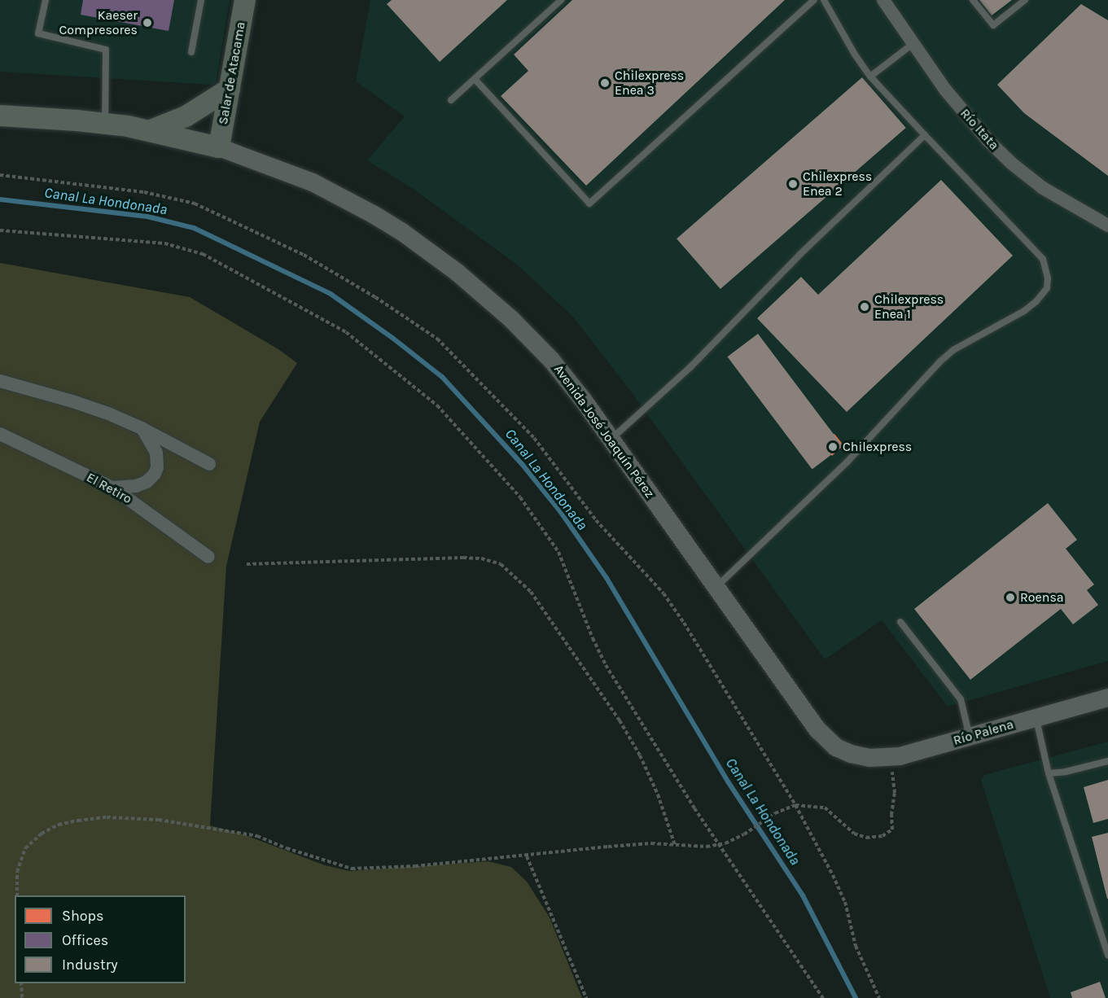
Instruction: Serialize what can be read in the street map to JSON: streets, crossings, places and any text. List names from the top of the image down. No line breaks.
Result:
{"streets":{"main road":["Salar de Atacama","Avenida José Joaquín Pérez","Río Palena"],"street":["Río Itata","El Retiro"]},"crossings":[["Salar de Atacama","Avenida José Joaquín Pérez"],["Avenida José Joaquín Pérez","Río Palena"]],"water":["Canal La Hondonada"],"places":["Kaeser Compresores","Chilexpress Enea 3","Chilexpress Enea 2","Chilexpress Enea 1","Chilexpress","Roensa"],"legend":["Shops","Offices","Industry"]}
